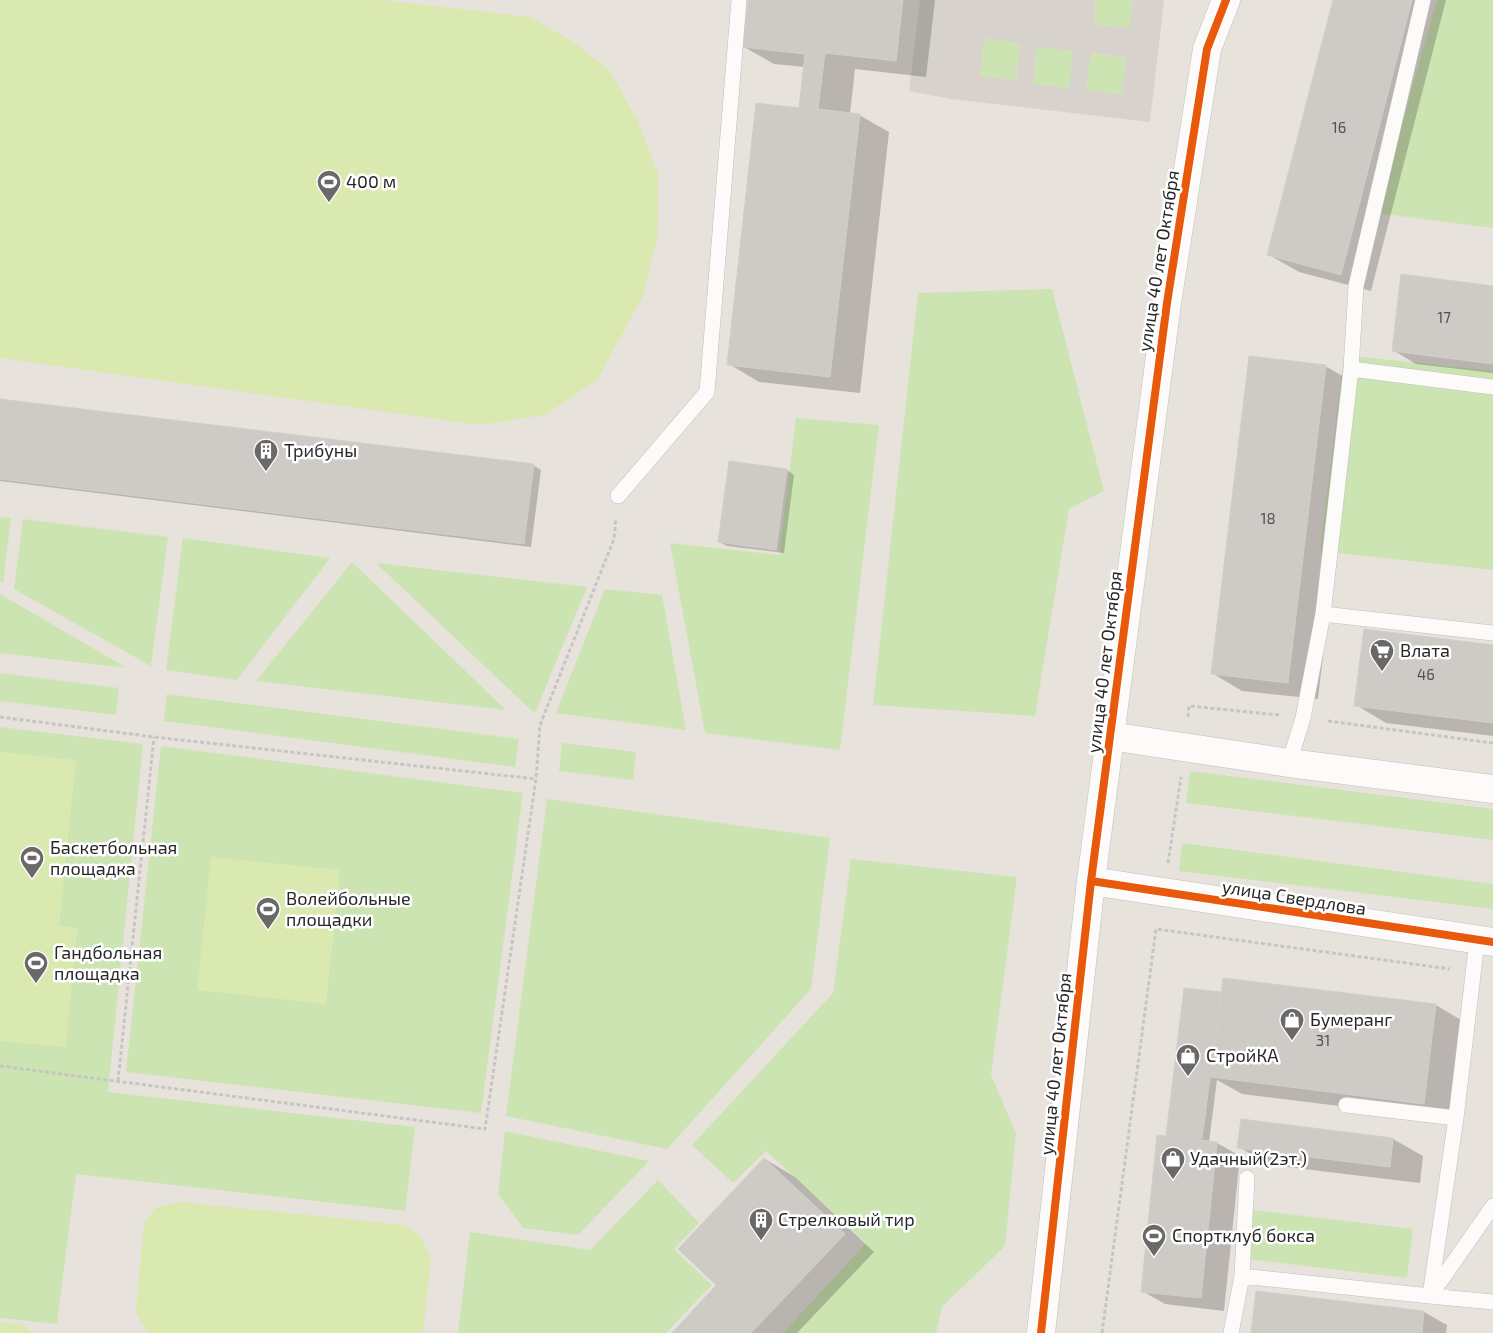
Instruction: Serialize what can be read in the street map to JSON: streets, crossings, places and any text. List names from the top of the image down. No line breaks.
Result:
{"streets":{"street":["улица 40 лет Октября","улица Свердлова"]},"crossings":[["улица 40 лет Октября","улица Свердлова"]],"places":{"sports":["400 м","Баскетбольная площадка","Волейбольные площадки","Гандбольная площадка","Спортклуб бокса"],"building":["Трибуны","Стрелковый тир"],"supermarket":["Влата"],"shop":["Бумеранг","СтройКА","Удачный(2эт.)"]},"house_numbers":["16","17","18","46","31"]}
